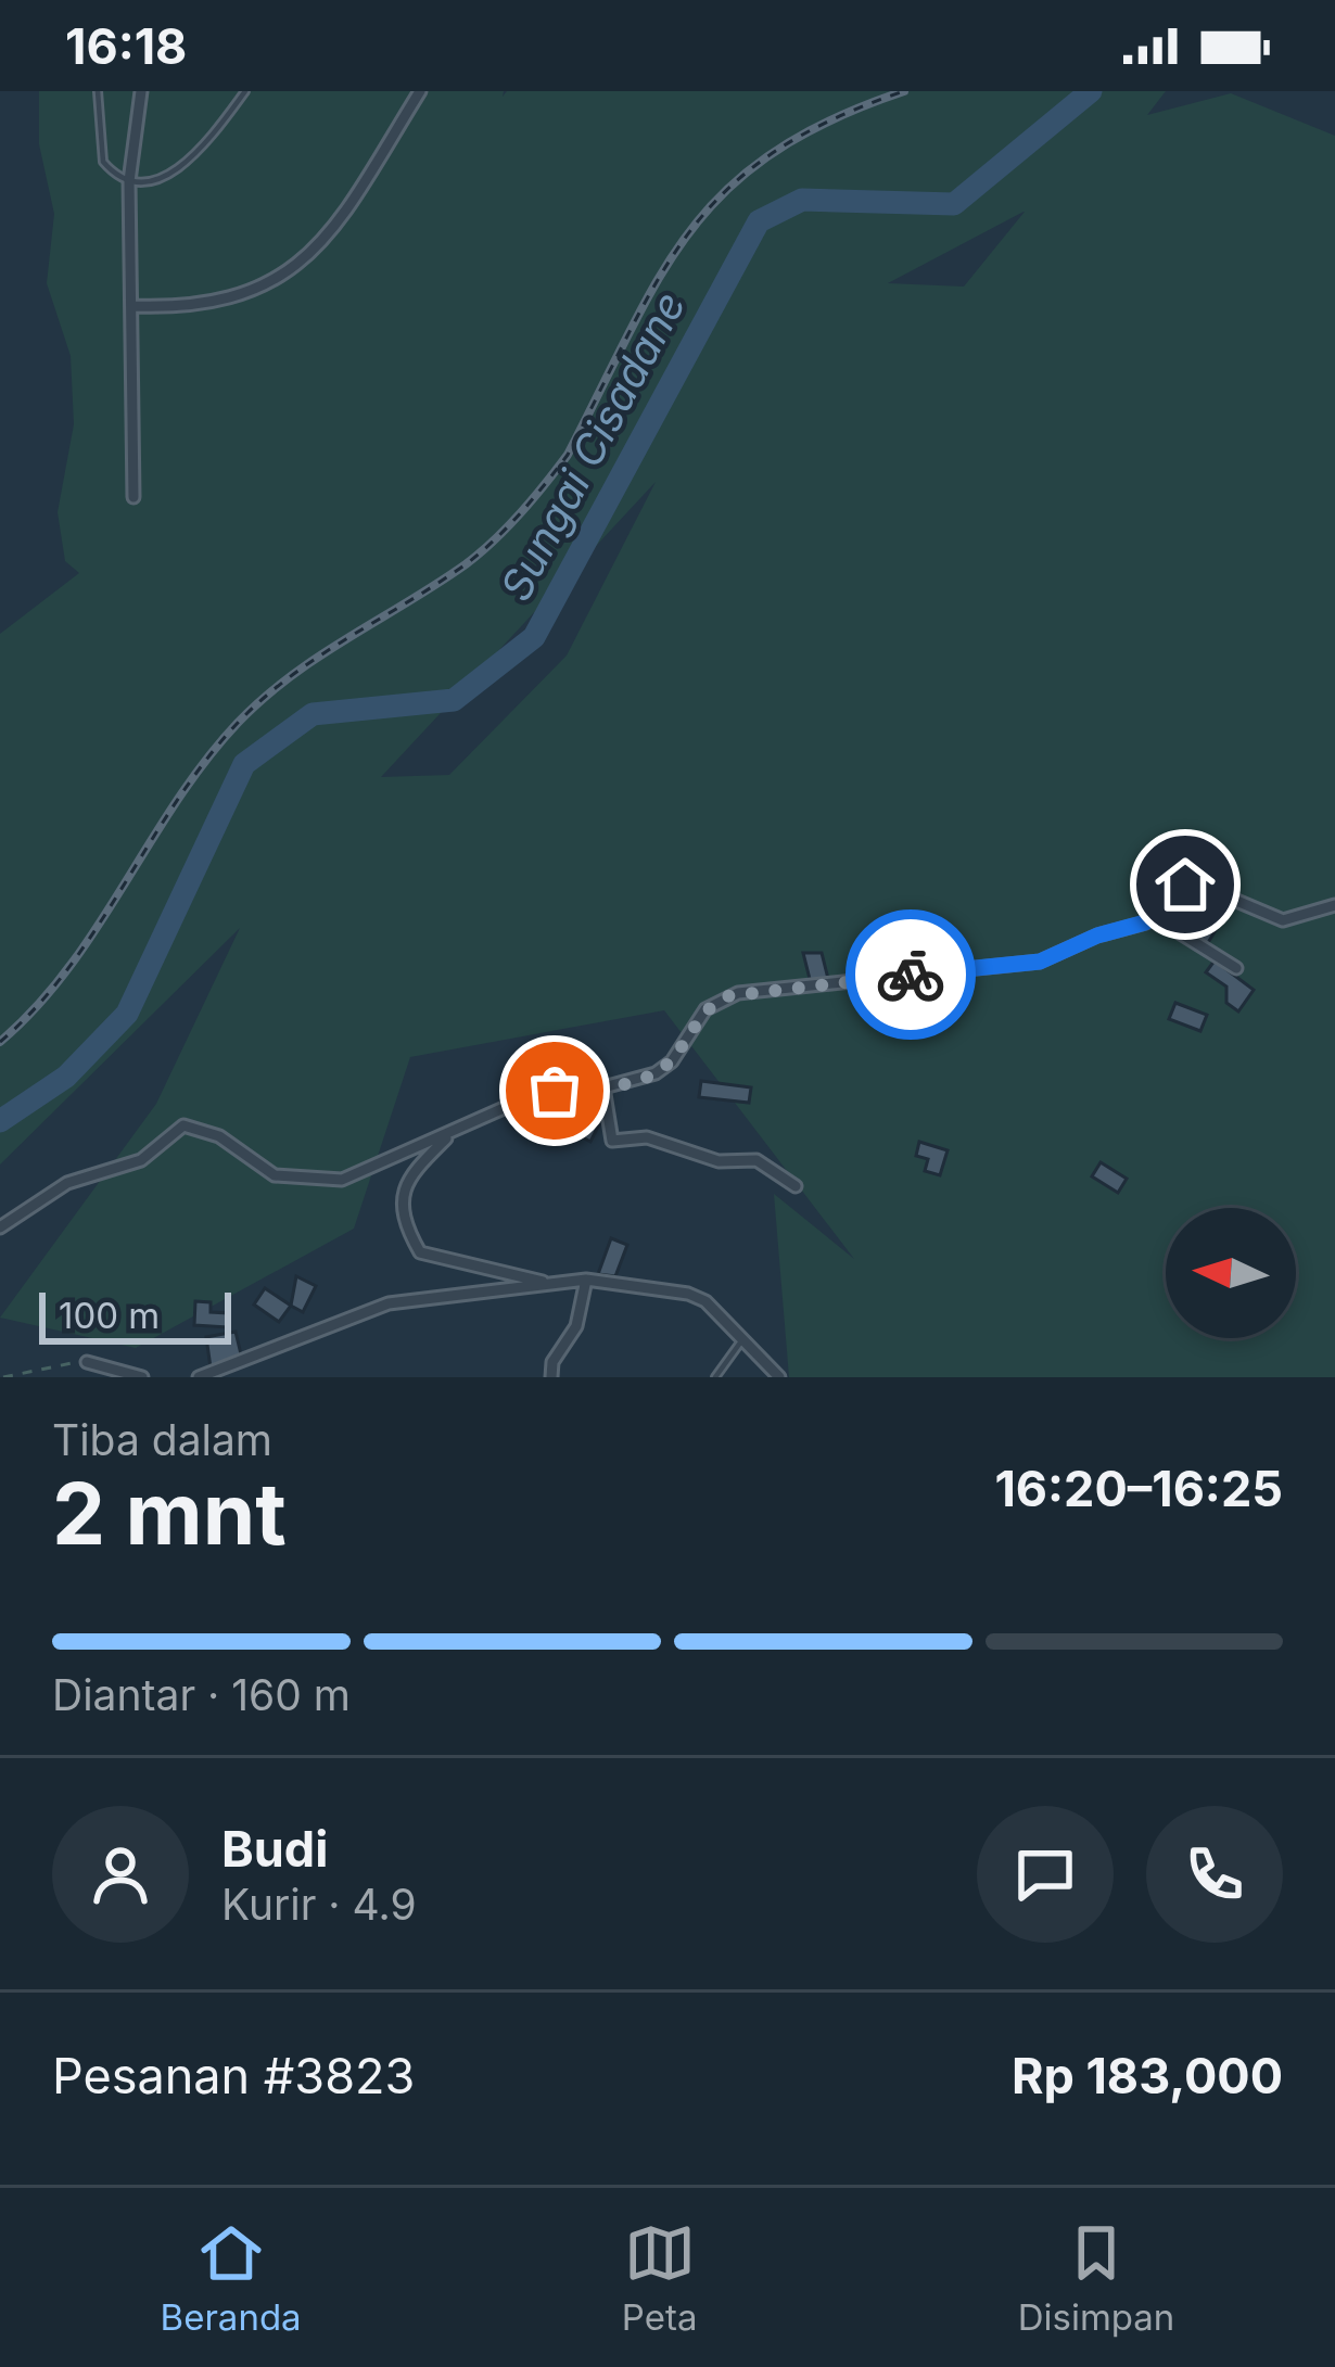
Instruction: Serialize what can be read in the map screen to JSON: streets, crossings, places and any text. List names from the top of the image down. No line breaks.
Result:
{"water":["Sungai Cisadane"],"scale_bar":"100 m","north":"left","page":{"status":"16:18","scale":"100 m","heading":["2 mnt","Tiba dalam","16:20–16:25"],"panel":["Budi","Kurir · 4.9","Pesanan #3823","Rp 183,000"],"bar":"Diantar · 160 m","tabs":["Beranda","Peta","Disimpan"]}}
